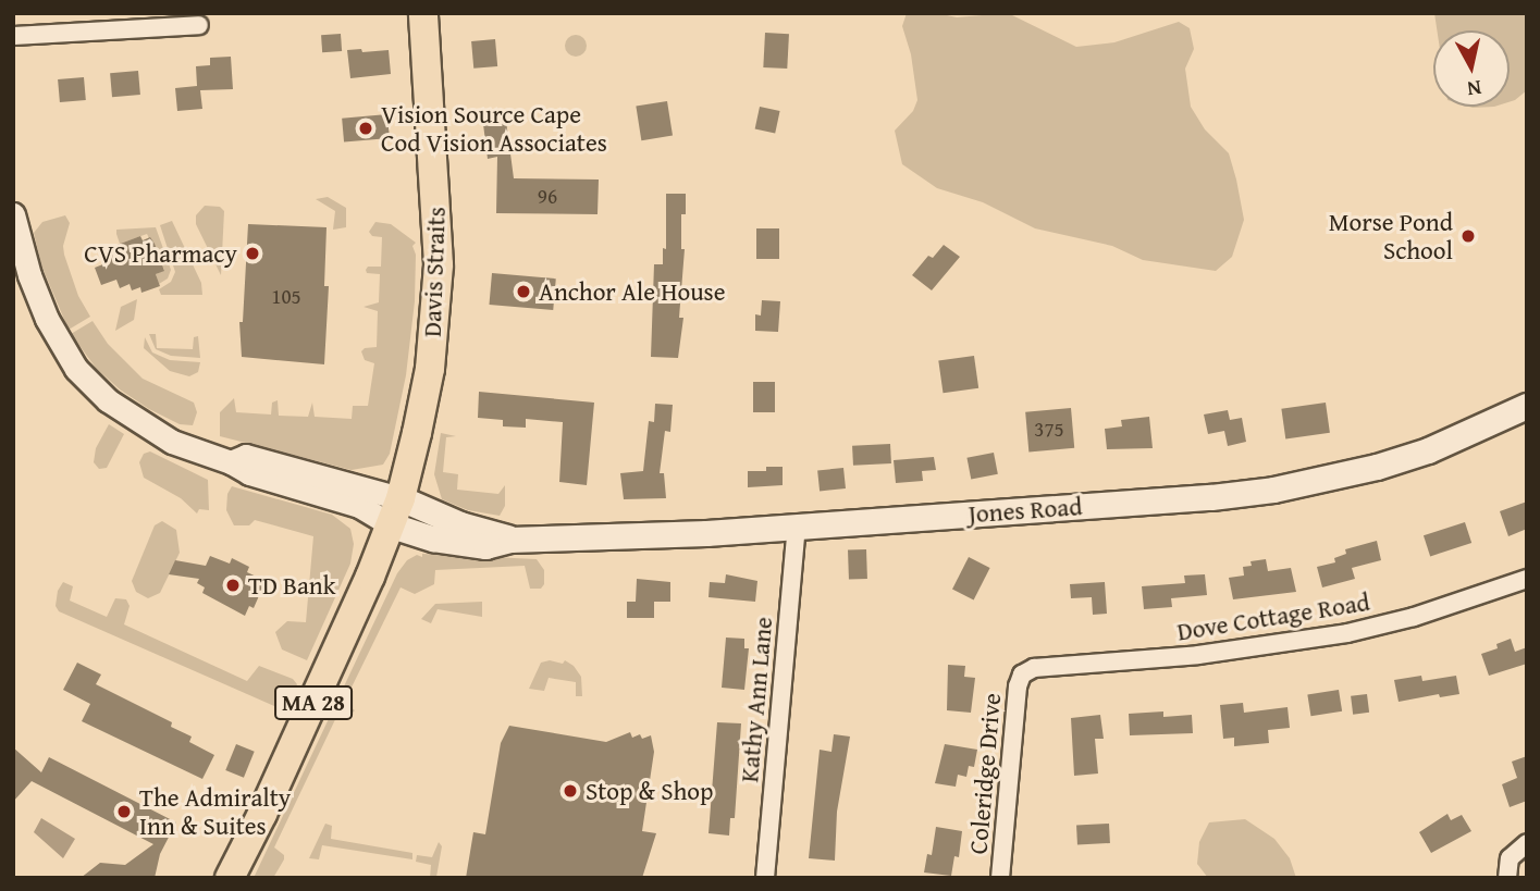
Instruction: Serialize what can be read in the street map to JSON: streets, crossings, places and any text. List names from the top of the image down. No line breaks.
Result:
{"streets":{"main road":["Davis Straits","Jones Road","MA 28"],"street":["Dove Cottage Road","Kathy Ann Lane","Coleridge Drive"]},"crossings":[["Davis Straits","Jones Road"],["Davis Straits","MA 28"],["Jones Road","Kathy Ann Lane"],["Jones Road","MA 28"],["Dove Cottage Road","Coleridge Drive"]],"places":["Vision Source Cape Cod Vision Associates","Morse Pond School","CVS Pharmacy","Anchor Ale House","TD Bank","Stop & Shop","The Admiralty Inn & Suites"],"house_numbers":["96","105","375"],"north":"bottom"}
